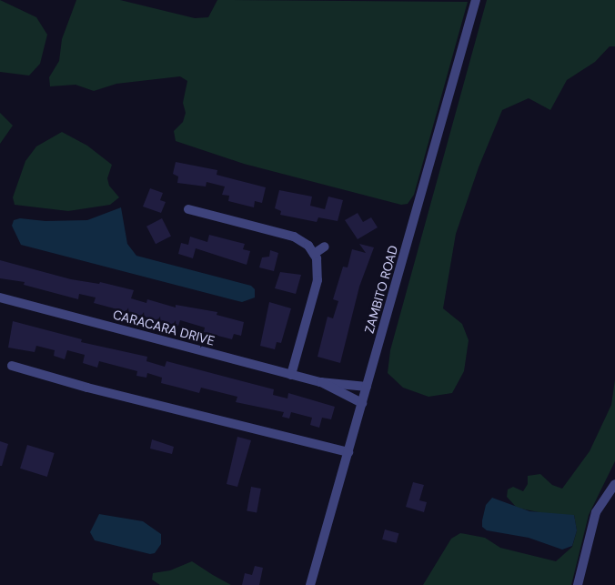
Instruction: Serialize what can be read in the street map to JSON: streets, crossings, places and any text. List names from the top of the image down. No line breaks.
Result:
{"streets":{"street":["ZAMBITO ROAD","CARACARA DRIVE"]},"crossings":[["ZAMBITO ROAD","CARACARA DRIVE"]]}
